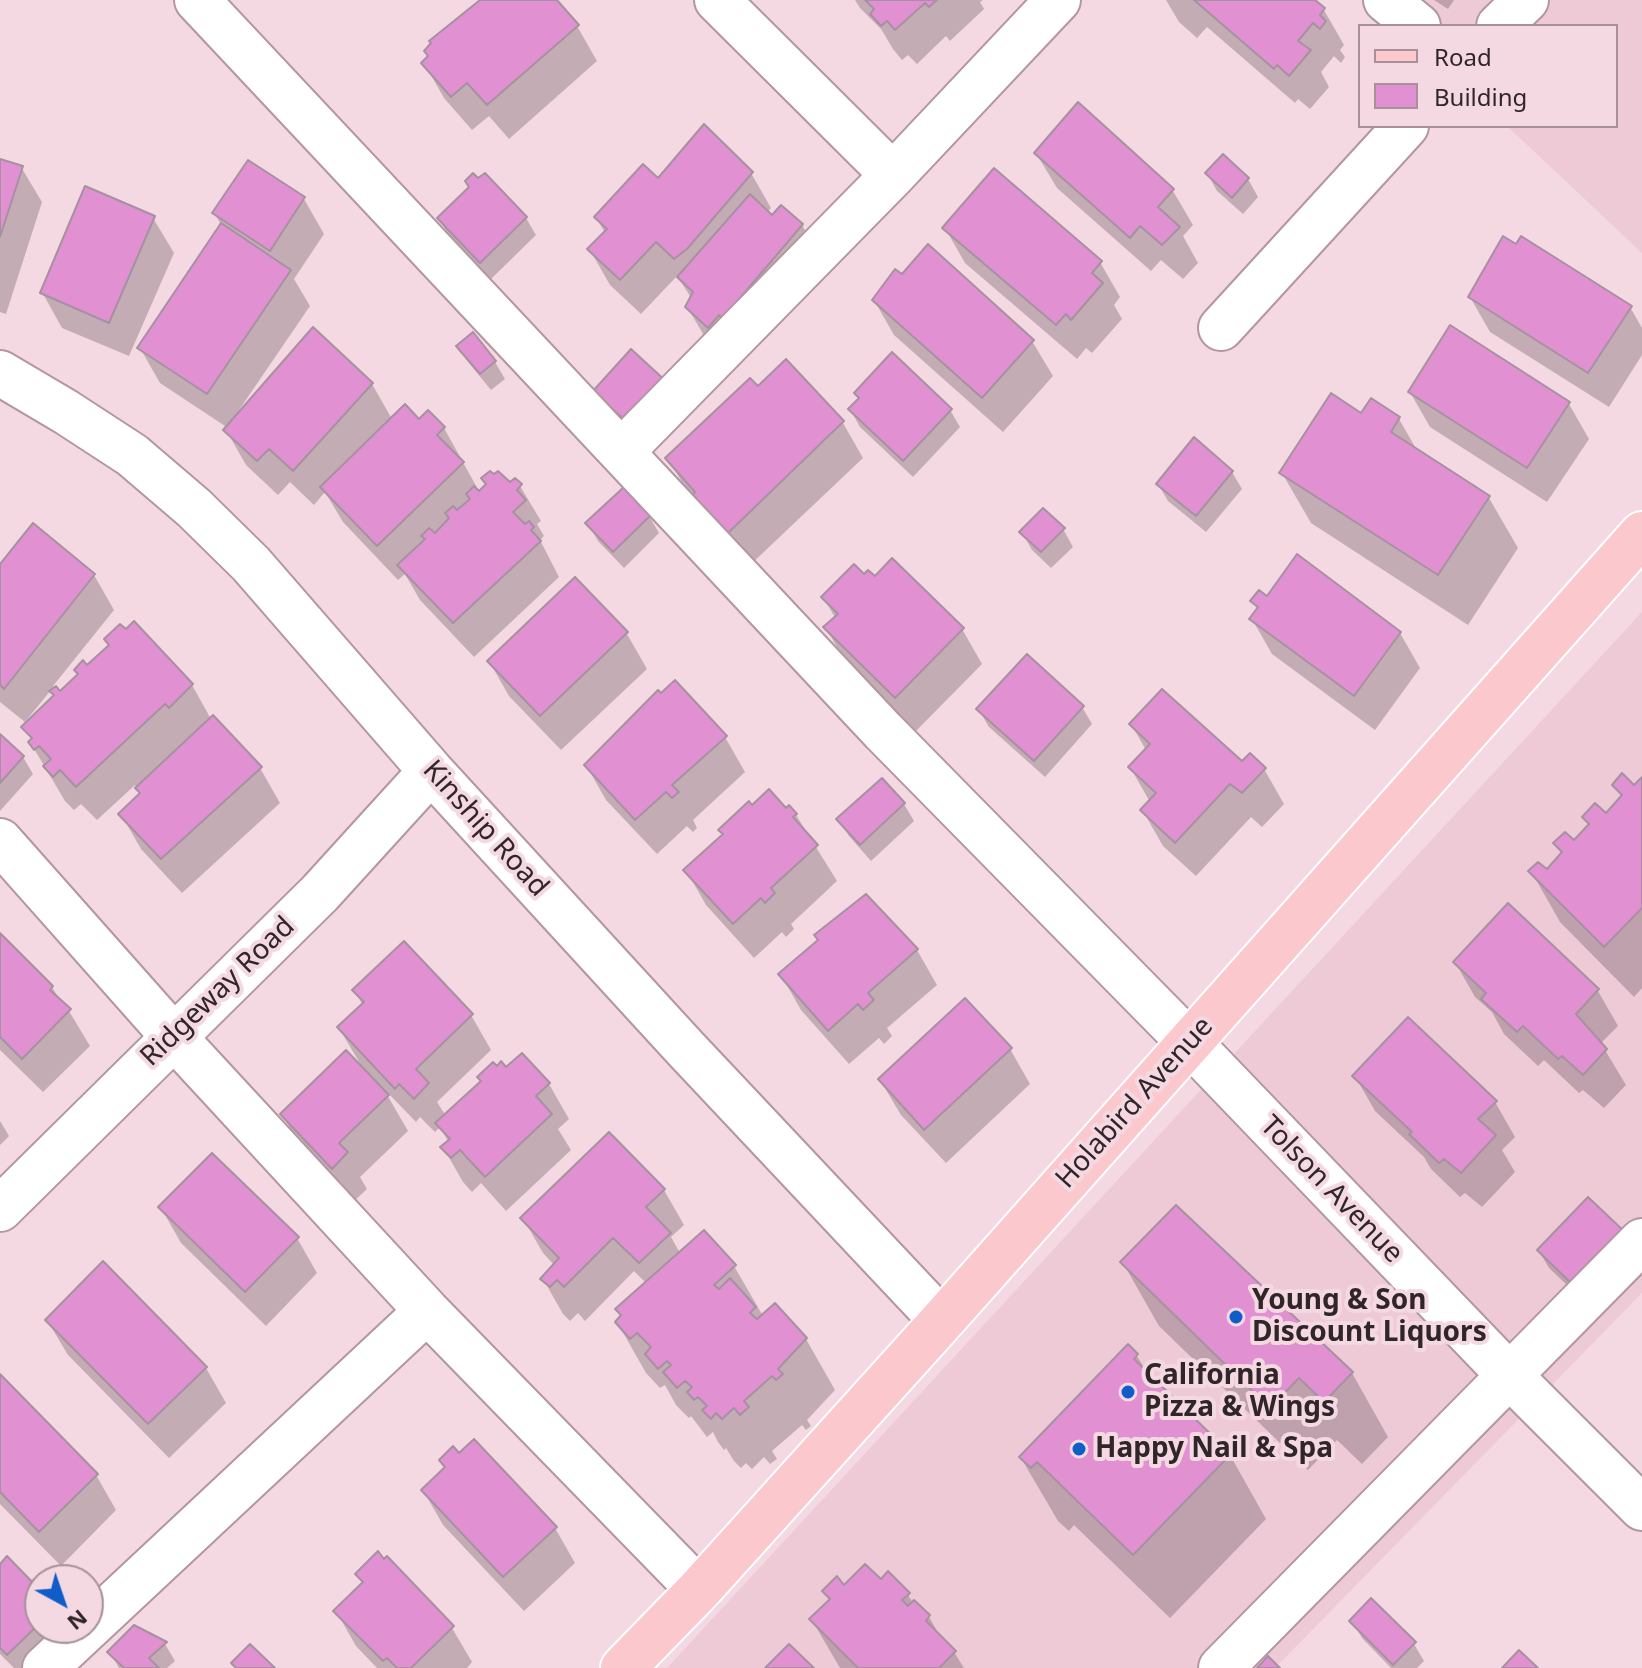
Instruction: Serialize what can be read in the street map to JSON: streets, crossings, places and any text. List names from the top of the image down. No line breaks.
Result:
{"streets":{"main road":["Holabird Avenue"],"street":["Kinship Road","Ridgeway Road","Tolson Avenue"]},"crossings":[["Kinship Road","Ridgeway Road"],["Kinship Road","Holabird Avenue"],["Holabird Avenue","Tolson Avenue"]],"places":["Young & Son Discount Liquors","California Pizza & Wings","Happy Nail & Spa"],"legend":["Road","Building"],"north":"bottom right"}
